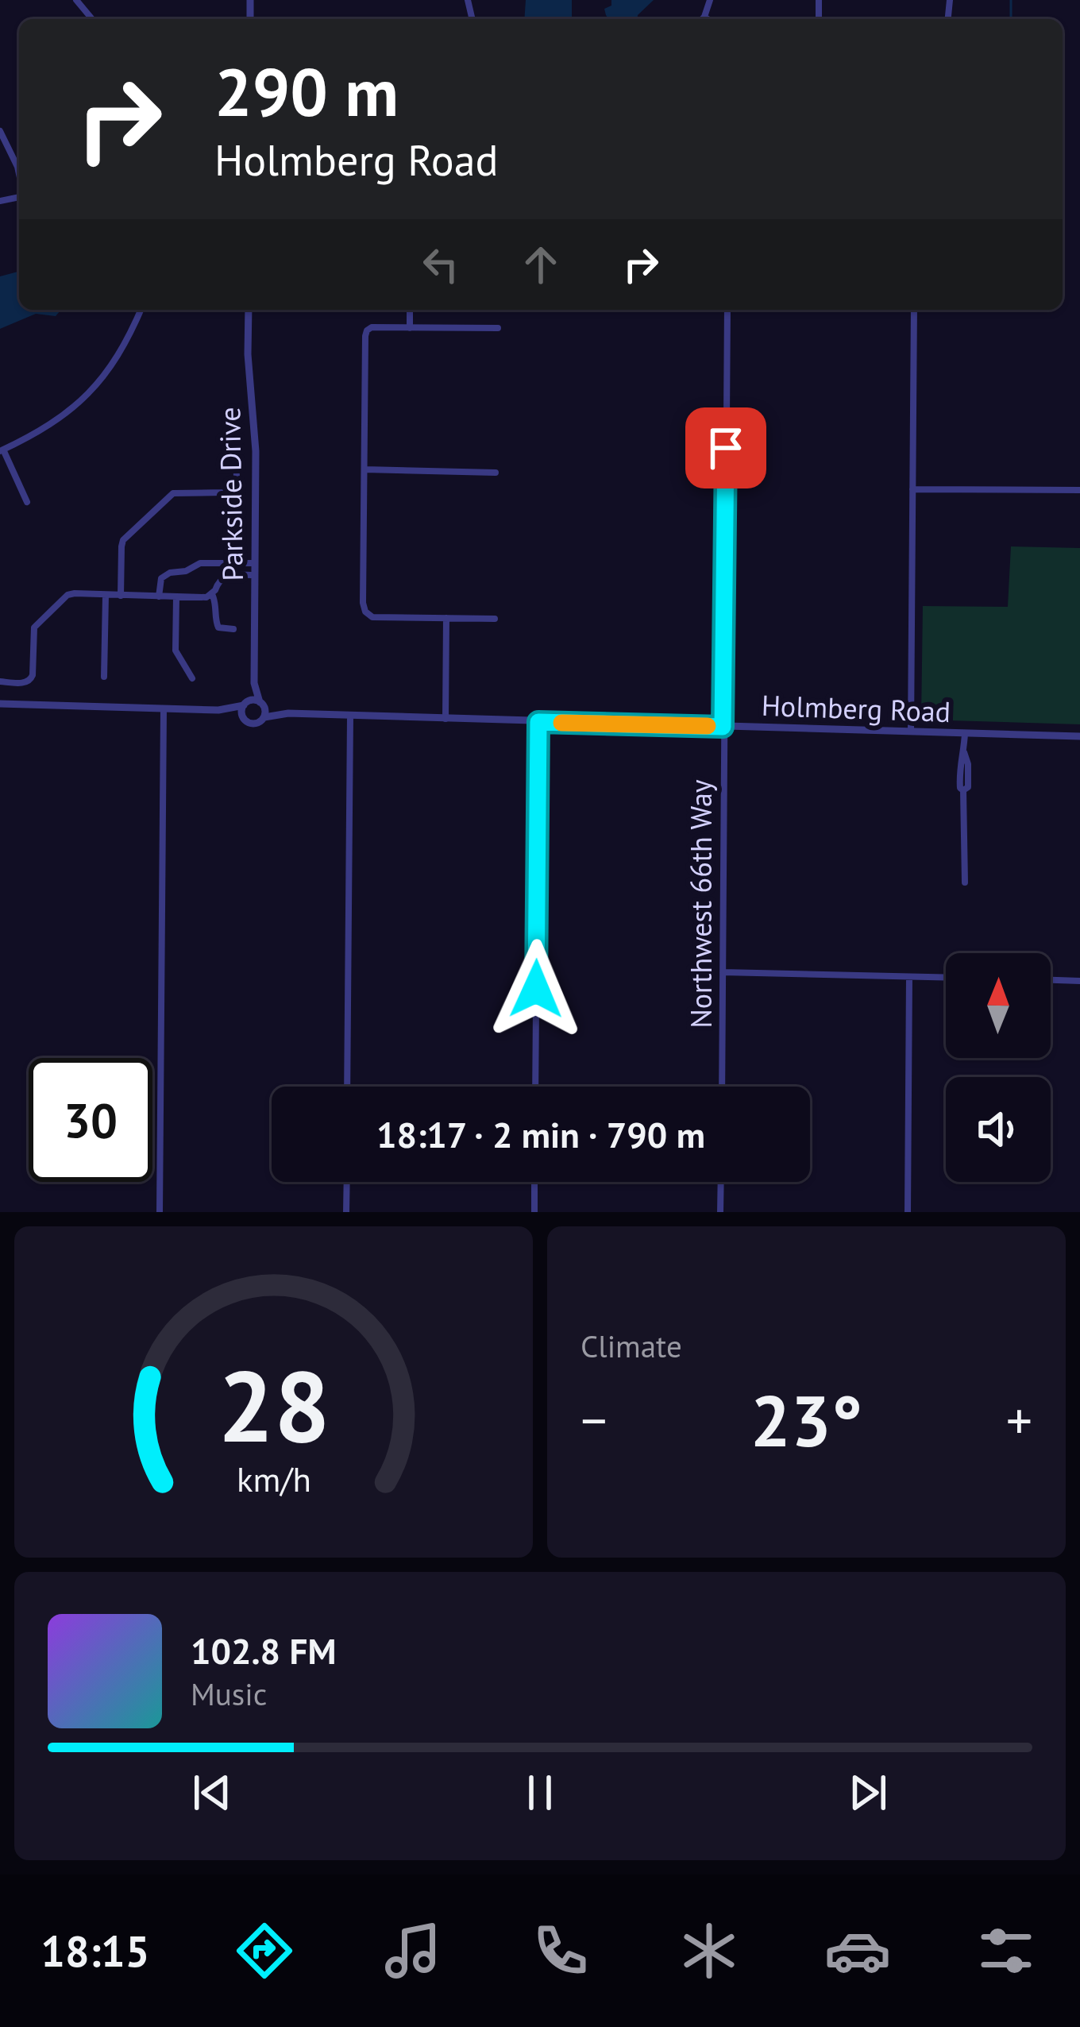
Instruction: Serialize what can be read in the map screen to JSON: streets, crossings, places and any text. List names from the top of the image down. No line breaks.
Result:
{"streets":{"street":["Parkside Drive","Holmberg Road","Northwest 66th Way"]},"crossings":[["Parkside Drive","Holmberg Road"],["Holmberg Road","Northwest 66th Way"]],"north":"top","page":{"turn":["290 m","Holmberg Road"],"limit":"30","trip":"18:17 · 2 min · 790 m","tile":"Climate","heat":["−","23°","+"],"song":["102.8 FM","Music"],"tabs":"18:15","gauge":["28","km/h"]}}
